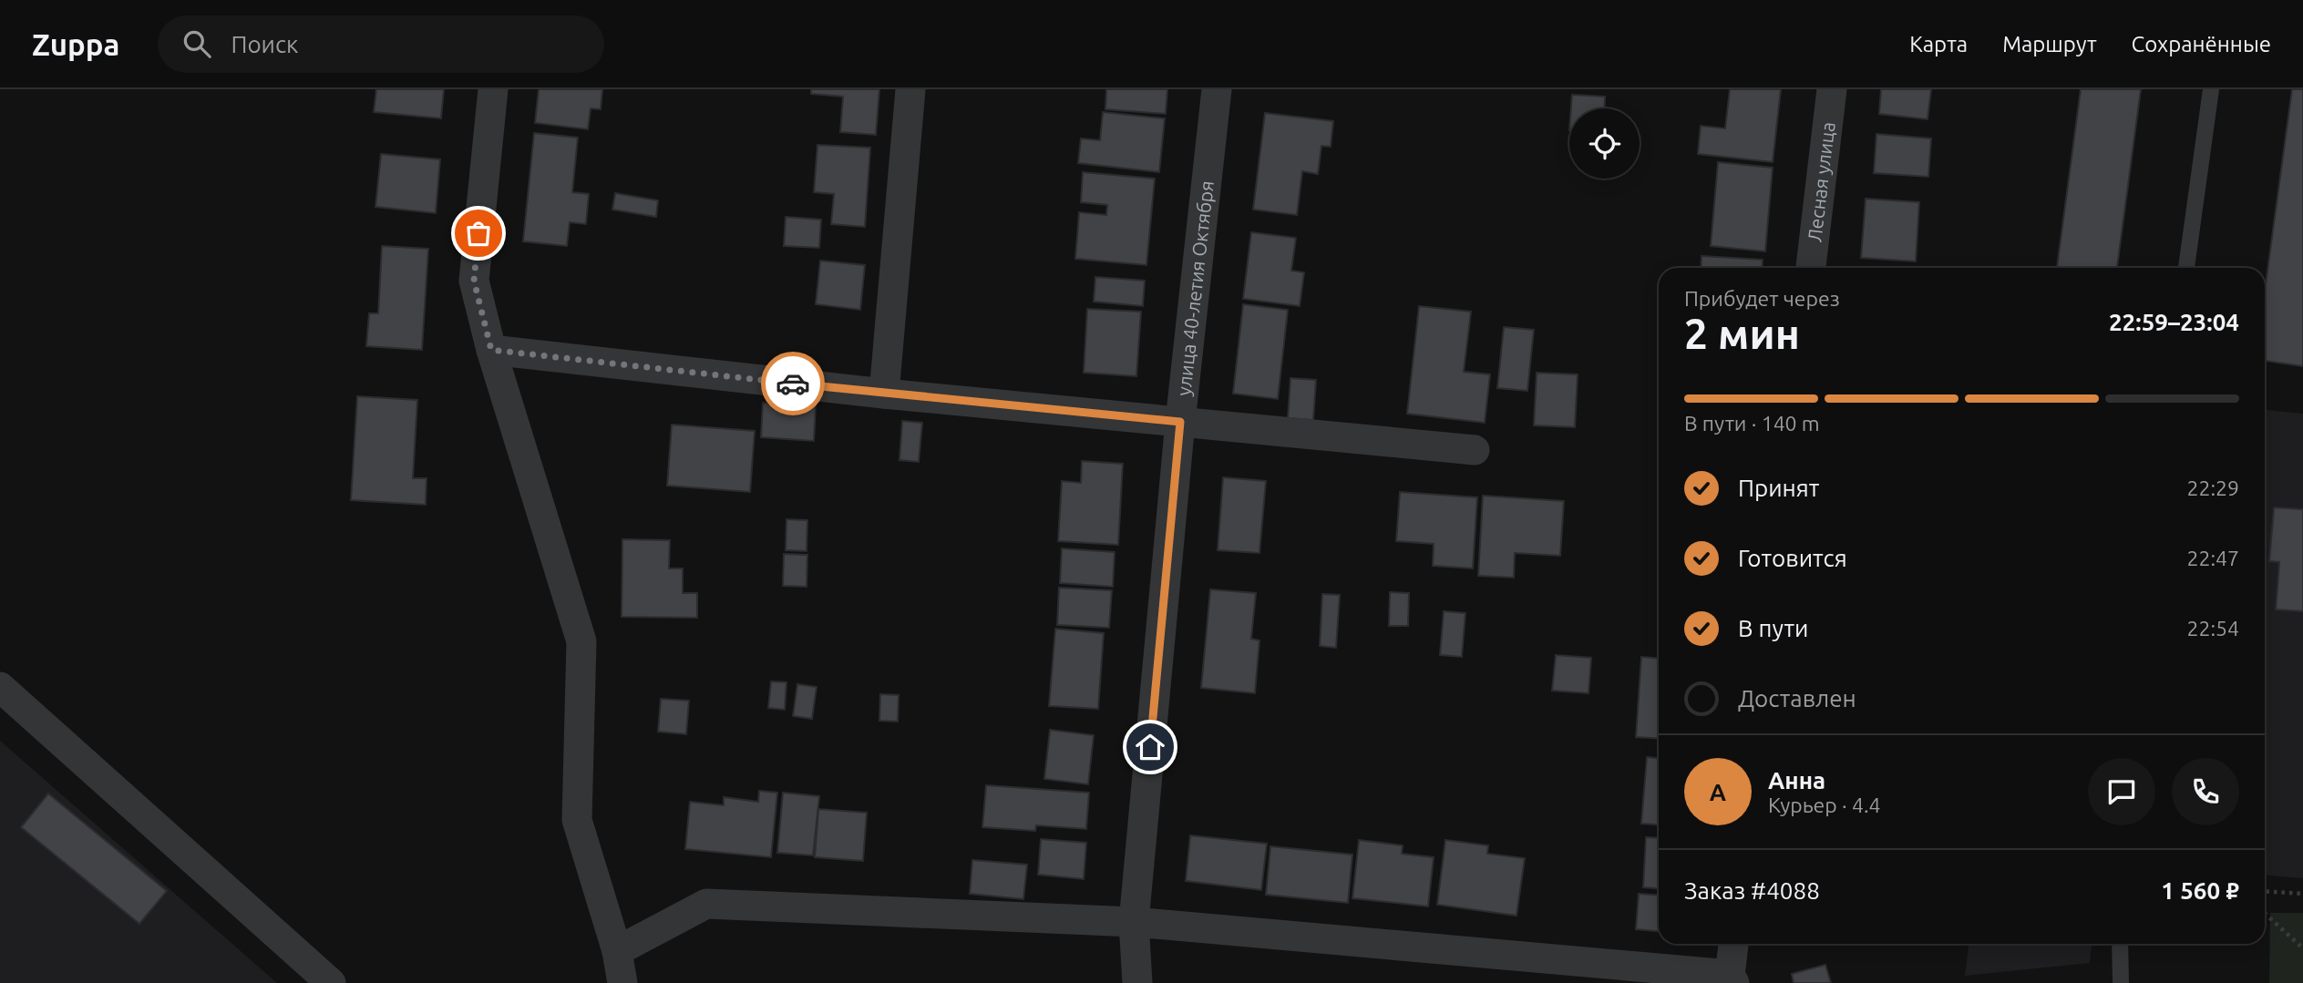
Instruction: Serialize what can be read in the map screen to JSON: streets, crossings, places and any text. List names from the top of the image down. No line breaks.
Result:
{"streets":{"street":["Лесная улица","улица 40-летия Октября"]},"page":{"header":"Zuppa","search":"Поиск","nav":["Карта","Маршрут","Сохранённые"],"heading":["2 мин","Прибудет через","22:59–23:04"],"panel":["Анна","Курьер · 4.4","Заказ #4088","1 560 ₽"],"bar":"В пути · 140 m","list":[["Принят","22:29"],["Готовится","22:47"],["В пути","22:54"],"Доставлен"],"round":"А"}}
